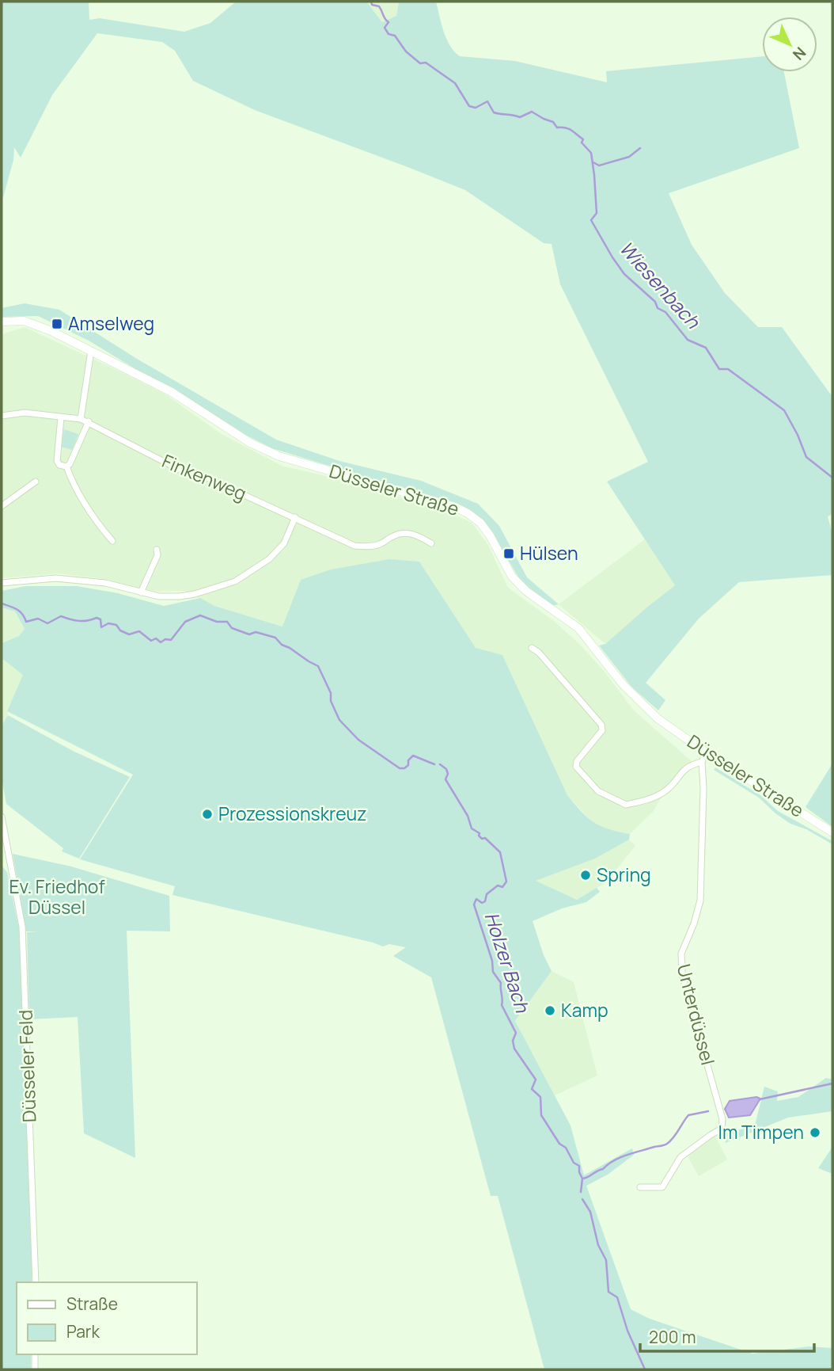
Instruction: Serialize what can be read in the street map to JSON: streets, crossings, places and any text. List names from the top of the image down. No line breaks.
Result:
{"streets":{"main road":["Düsseler Straße"],"street":["Finkenweg","Unterdüssel","Düsseler Feld"]},"water":["Wiesenbach","Holzer Bach"],"parks":["Ev. Friedhof Düssel"],"places":{"transit":["Amselweg","Hülsen"],"other":["Prozessionskreuz","Spring","Kamp","Im Timpen"]},"legend":["Straße","Park"],"scale_bar":"200 m","north":"bottom right"}
